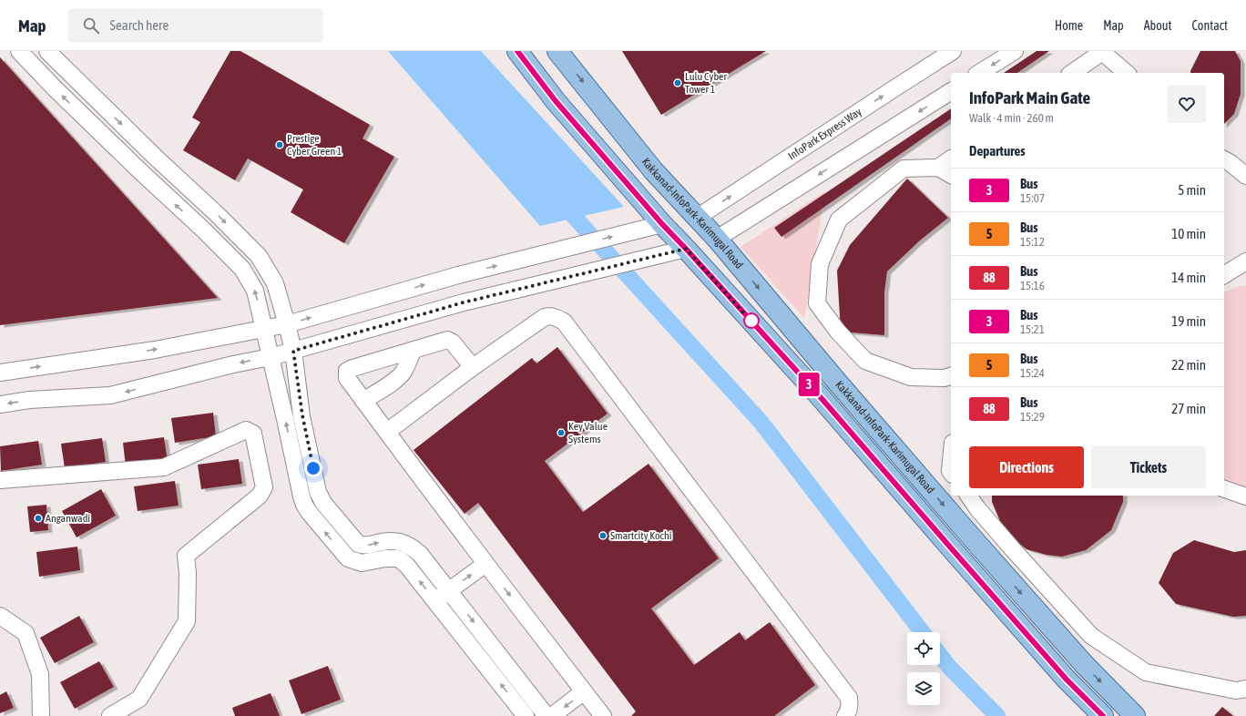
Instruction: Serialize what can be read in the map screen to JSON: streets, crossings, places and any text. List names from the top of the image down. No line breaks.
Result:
{"streets":{"main road":["Kakkanad-InfoPark-Karimugal Road"],"street":["InfoPark Express Way"]},"crossings":[["InfoPark Express Way","Kakkanad-InfoPark-Karimugal Road"]],"places":["Lulu Cyber Tower 1","Prestige Cyber Green 1","Key Value Systems","Anganwadi","Smartcity Kochi"],"lines":["bus line 3"],"page":{"header":"Map","search":"Search here","nav":["Home","Map","About","Contact"],"on_map":"3","heading":[["InfoPark Main Gate","Walk · 4 min · 260 m"],"Departures"],"list":[{"mark":"3","name":"Bus","note":"15:07","value":"5 min"},{"mark":"5","name":"Bus","note":"15:12","value":"10 min"},{"mark":"88","name":"Bus","note":"15:16","value":"14 min"},{"mark":"3","name":"Bus","note":"15:21","value":"19 min"},{"mark":"5","name":"Bus","note":"15:24","value":"22 min"},{"mark":"88","name":"Bus","note":"15:29","value":"27 min"}],"buttons":["Directions","Tickets"]}}
